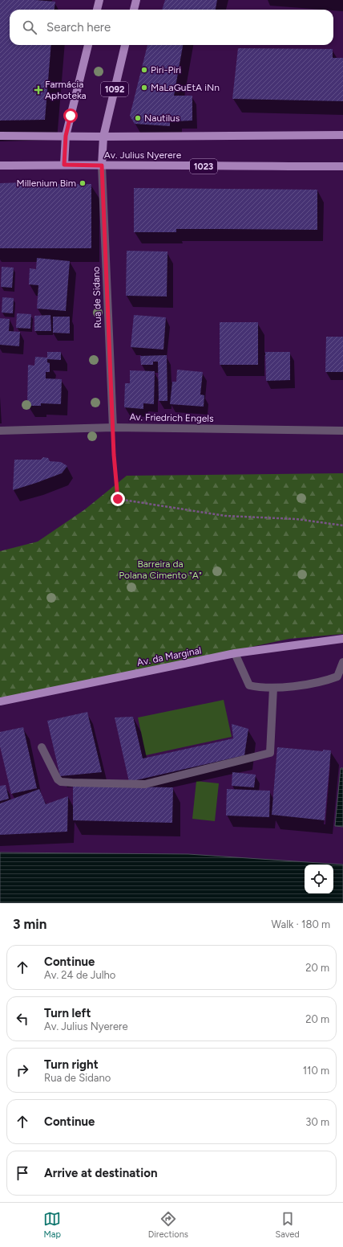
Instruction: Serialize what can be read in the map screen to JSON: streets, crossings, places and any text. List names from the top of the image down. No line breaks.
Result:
{"streets":{"main road":["1092","Av. Julius Nyerere","1023","Av. da Marginal"],"street":["Rua de Sidano","Av. Friedrich Engels"]},"crossings":[["1092","Av. Julius Nyerere"],["1092","Rua de Sidano"],["Av. Julius Nyerere","Rua de Sidano"],["Rua de Sidano","Av. Friedrich Engels"]],"parks":["Barreira da Polana Cimento \"A\""],"places":{"other":["Piri-Piri","MaLaGuEtA iNn","Nautilus","Millenium Bim"],"health":["Farmácia Aphoteka"]},"page":{"search":"Search here","heading":["3 min","Walk · 180 m"],"list":[["Continue","Av. 24 de Julho","20 m"],["Turn left","Av. Julius Nyerere","20 m"],["Turn right","Rua de Sidano","110 m"],["Continue","30 m"],"Arrive at destination"],"nav":["Map","Directions","Saved"]}}
